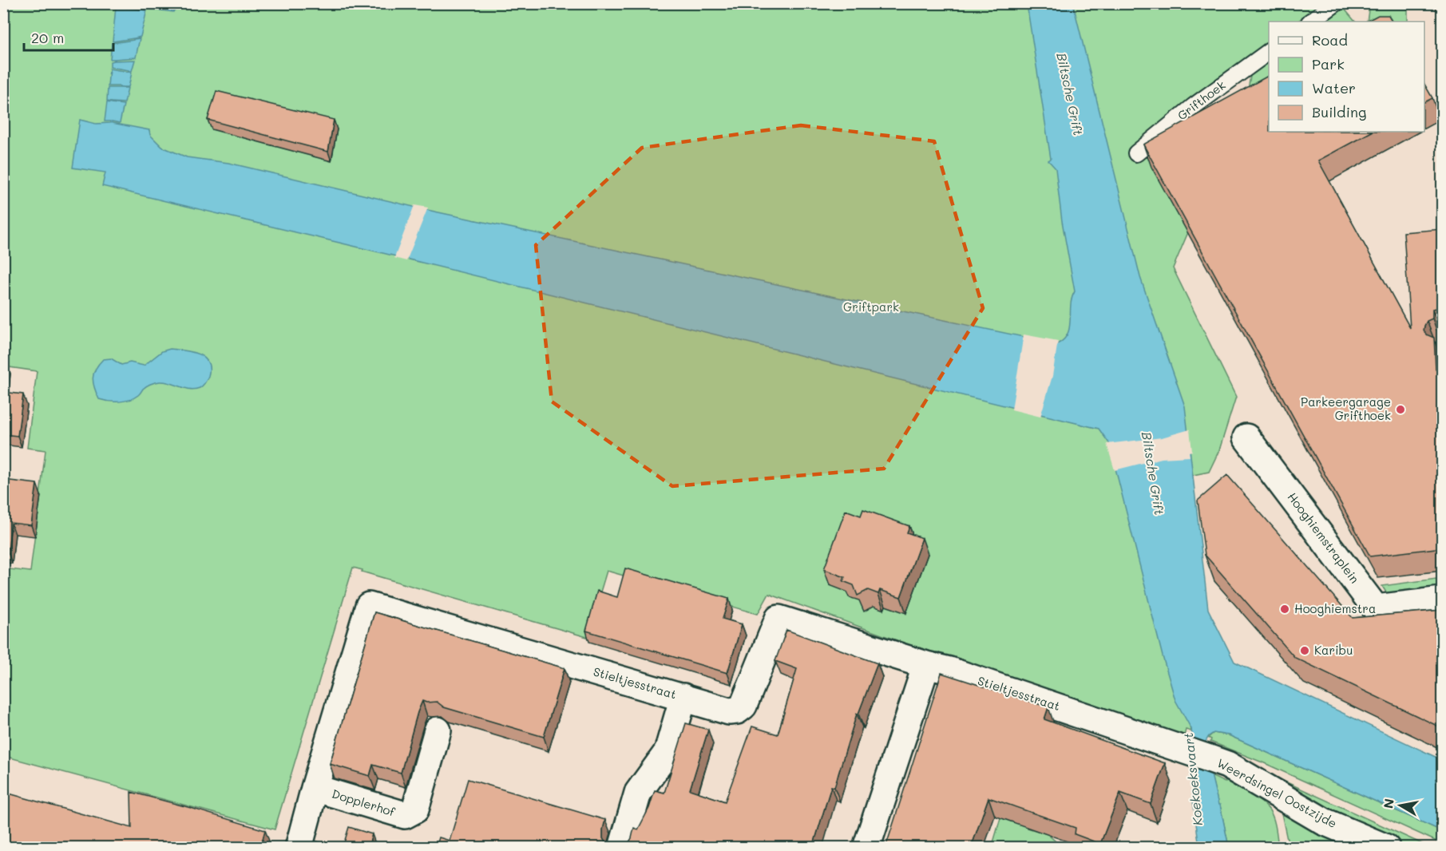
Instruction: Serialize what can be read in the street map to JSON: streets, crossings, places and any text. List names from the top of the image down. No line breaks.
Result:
{"streets":{"street":["Hooghiemstraplein","Stieltjesstraat","Weerdsingel Oostzijde","Dopplerhof"],"lane":["Grifthoek"]},"crossings":[["Stieltjesstraat","Weerdsingel Oostzijde"],["Stieltjesstraat","Dopplerhof"]],"water":["Biltsche Grift","Koekoeksvaart"],"parks":["Griftpark"],"places":["Parkeergarage Grifthoek","Hooghiemstra","Karibu"],"legend":["Road","Park","Water","Building"],"scale_bar":"20 m","north":"left"}
